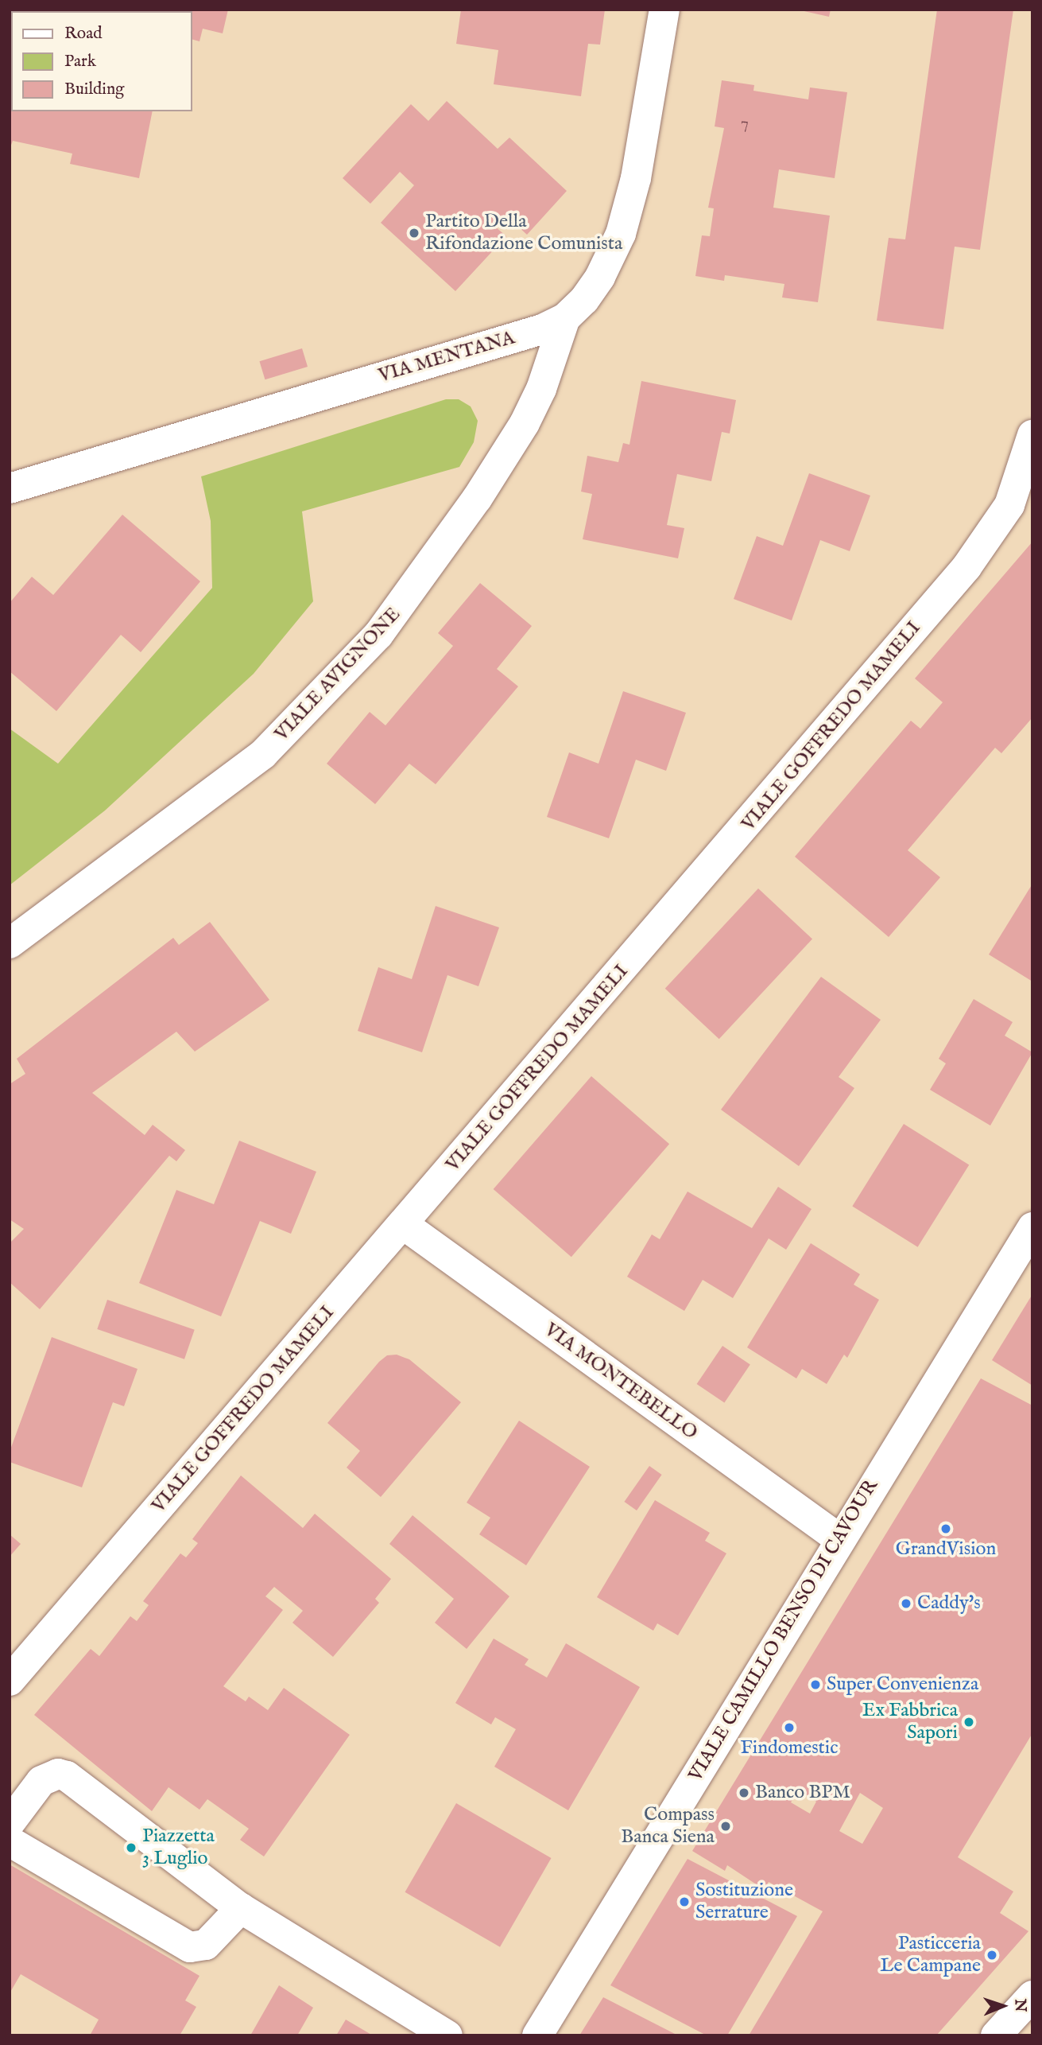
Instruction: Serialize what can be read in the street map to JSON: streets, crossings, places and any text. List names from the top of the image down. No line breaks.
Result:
{"streets":{"street":["VIA MENTANA","VIALE AVIGNONE","VIALE GOFFREDO MAMELI","VIA MONTEBELLO","VIALE CAMILLO BENSO DI CAVOUR"]},"crossings":[["VIA MENTANA","VIALE AVIGNONE"],["VIALE GOFFREDO MAMELI","VIA MONTEBELLO"],["VIA MONTEBELLO","VIALE CAMILLO BENSO DI CAVOUR"]],"places":["Partito Della Rifondazione Comunista","GrandVision","Caddy's","Super Convenienza","Ex Fabbrica Sapori","Findomestic","Banco BPM","Compass Banca Siena","Piazzetta 3 Luglio","Sostituzione Serrature","Pasticceria Le Campane"],"house_numbers":["7"],"legend":["Road","Park","Building"],"north":"right"}
